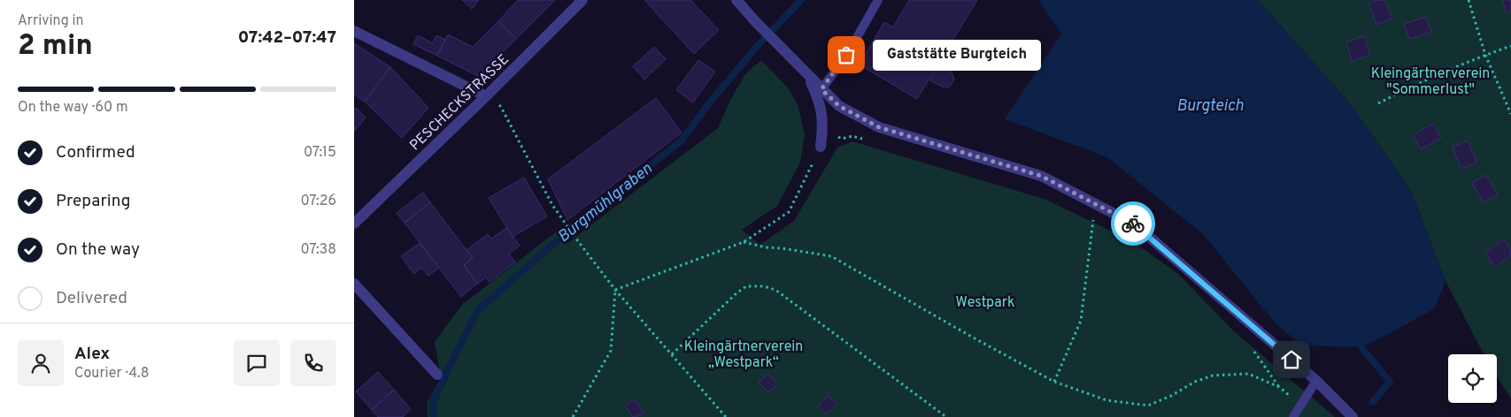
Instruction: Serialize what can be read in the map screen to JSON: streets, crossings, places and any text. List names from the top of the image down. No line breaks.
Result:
{"streets":{"street":["PESCHECKSTRASSE"]},"water":["Burgteich","Burgmühlgraben"],"parks":["Kleingärtnerverein \"Sommerlust\"","Westpark","Kleingärtnerverein „Westpark“"],"places":["Gaststätte Burgteich"],"page":{"heading":["2 min","Arriving in","07:42–07:47"],"panel":["Alex","Courier · 4.8"],"bubble":"Gaststätte Burgteich","bar":"On the way · 60 m","list":[["Confirmed","07:15"],["Preparing","07:26"],["On the way","07:38"],"Delivered"]}}
